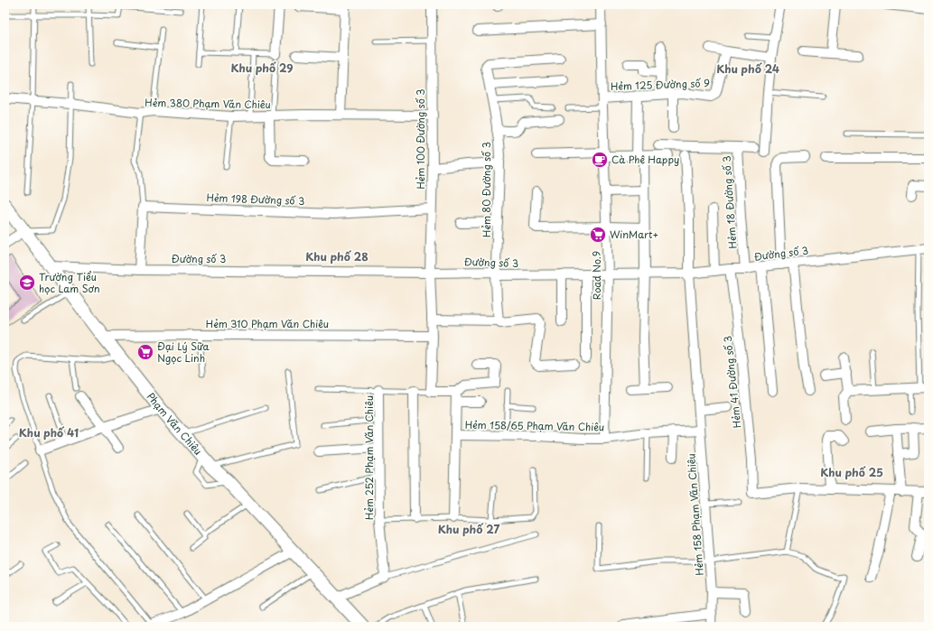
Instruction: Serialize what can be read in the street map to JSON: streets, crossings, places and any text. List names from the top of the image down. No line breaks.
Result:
{"streets":{"main road":["Phạm Văn Chiêu"],"street":["Hẻm 125 Đường số 9","Hẻm 380 Phạm Văn Chiêu","Hẻm 100 Đường số 3","Hẻm 80 Đường số 3","Hẻm 198 Đường số 3","Hẻm 18 Đường số 3","Đường số 3","Road No.9","Hẻm 310 Phạm Văn Chiêu","Hẻm 41 Đường số 3","Hẻm 158/65 Phạm Văn Chiêu","Hẻm 252 Phạm Văn Chiêu","Hẻm 158 Phạm Văn Chiêu"]},"crossings":[["Hẻm 125 Đường số 9","Road No.9"],["Hẻm 380 Phạm Văn Chiêu","Hẻm 100 Đường số 3"],["Hẻm 100 Đường số 3","Hẻm 198 Đường số 3"],["Hẻm 100 Đường số 3","Đường số 3"],["Hẻm 80 Đường số 3","Đường số 3"],["Hẻm 18 Đường số 3","Đường số 3"],["Đường số 3","Road No.9"],["Đường số 3","Hẻm 41 Đường số 3"],["Đường số 3","Phạm Văn Chiêu"],["Đường số 3","Hẻm 158 Phạm Văn Chiêu"],["Road No.9","Hẻm 158/65 Phạm Văn Chiêu"],["Hẻm 310 Phạm Văn Chiêu","Phạm Văn Chiêu"],["Hẻm 158/65 Phạm Văn Chiêu","Hẻm 158 Phạm Văn Chiêu"]],"districts":["Khu phố 29","Khu phố 24","Khu phố 28","Khu phố 41","Khu phố 25","Khu phố 27"],"places":{"cafe":["Cà Phê Happy"],"supermarket":["WinMart+","Đại Lý Sữa Ngọc Linh"],"school or university":["Trường Tiểu học Lam Sơn"]}}
